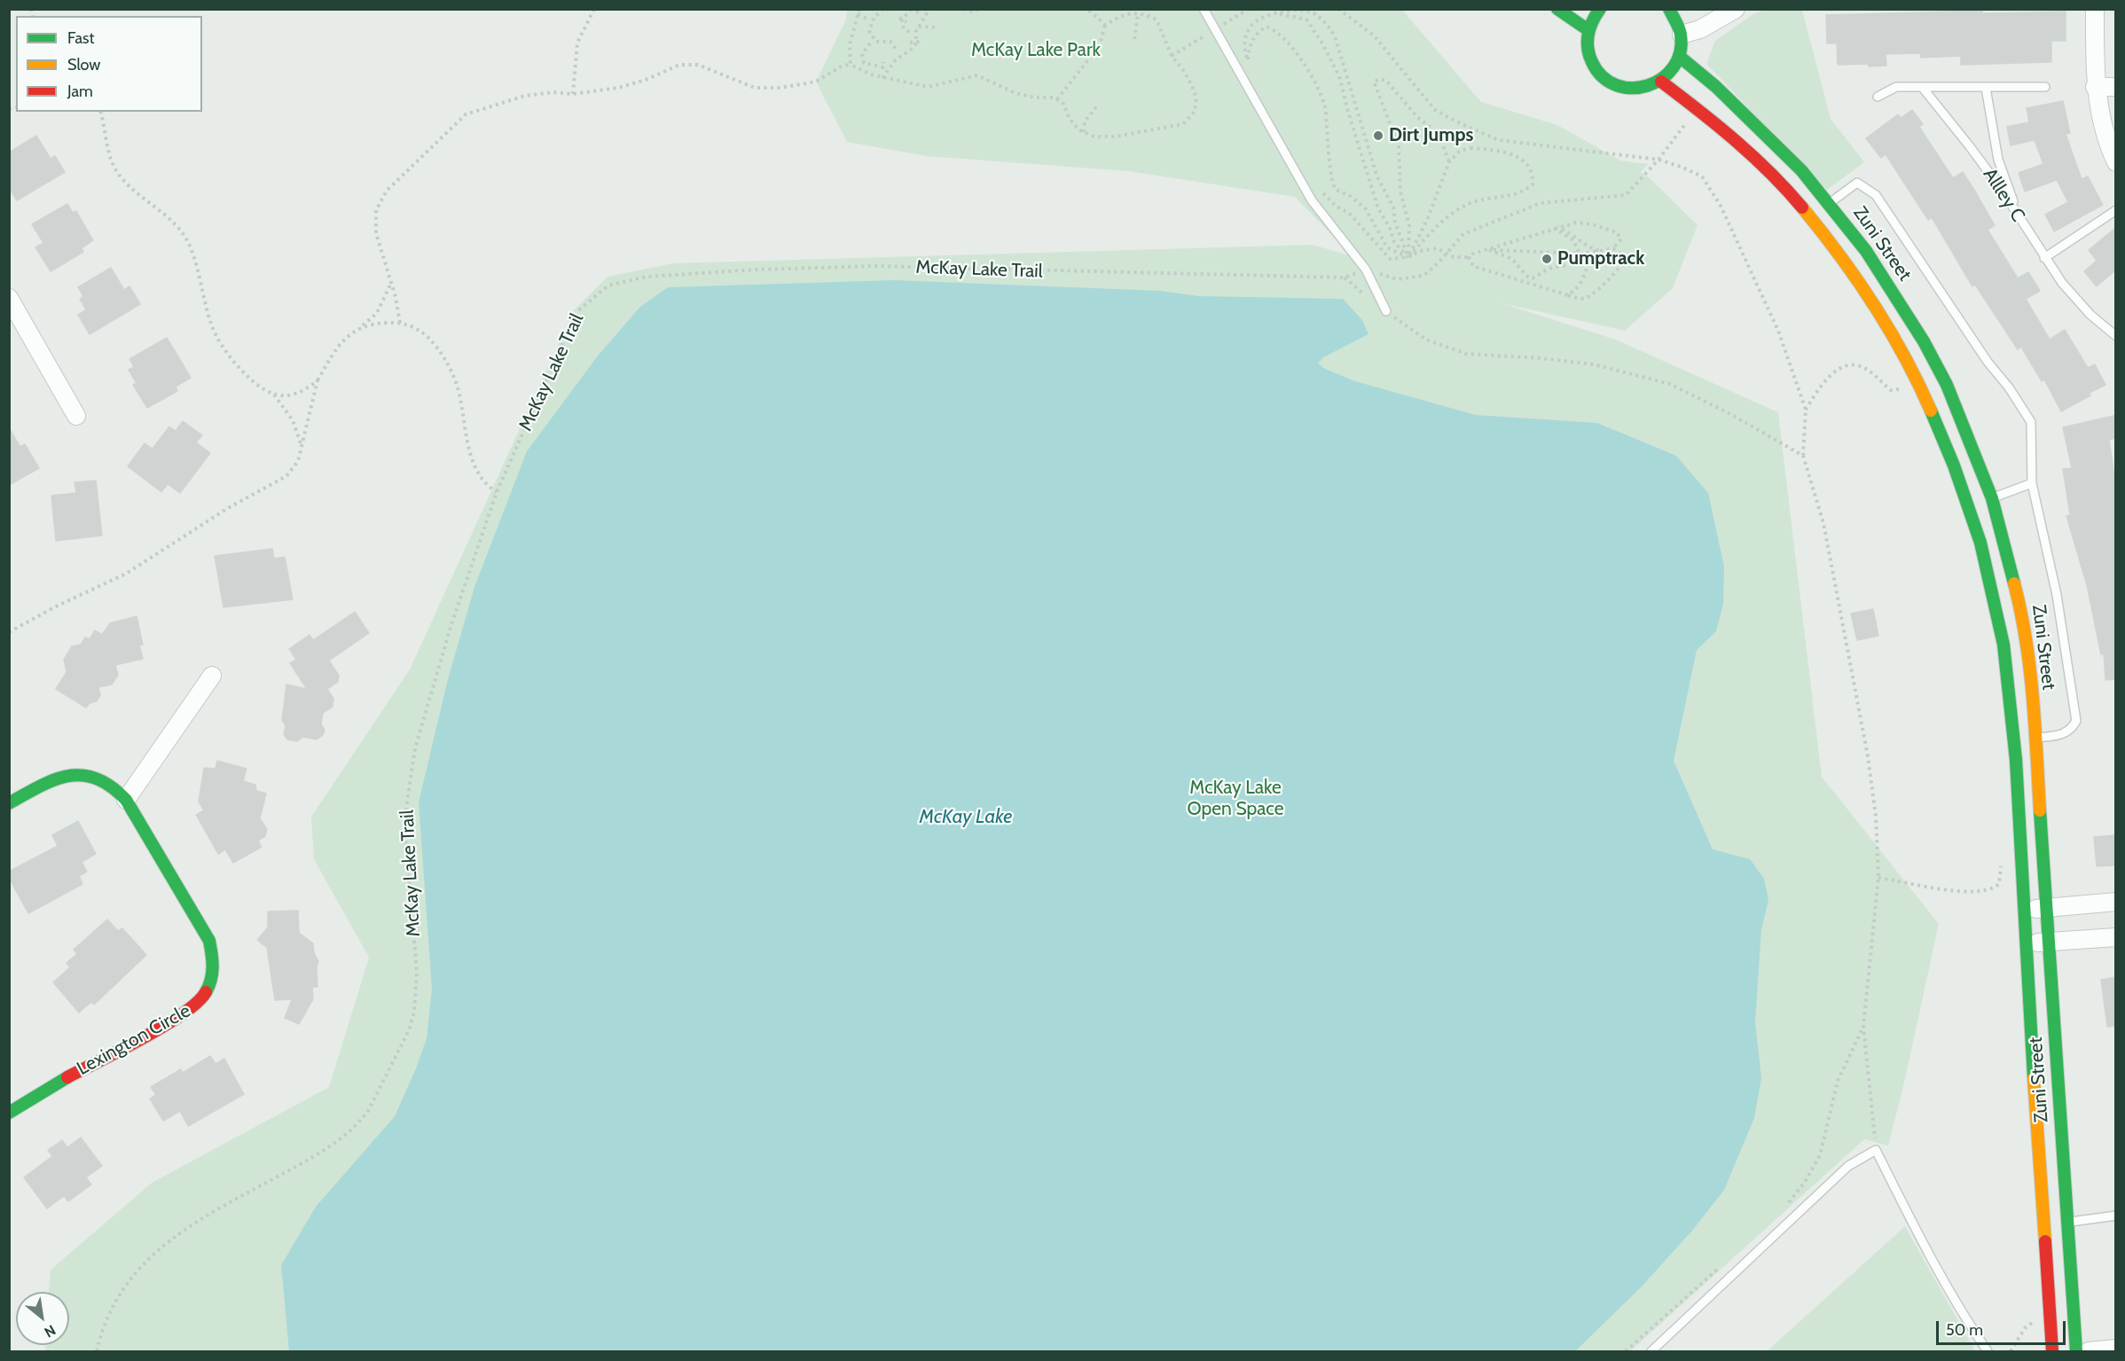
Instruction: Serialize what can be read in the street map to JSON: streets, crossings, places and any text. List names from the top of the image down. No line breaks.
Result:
{"streets":{"main road":["Zuni Street","Lexington Circle"],"lane":["Allley C"],"path":["McKay Lake Trail"]},"water":["McKay Lake"],"parks":["McKay Lake Park","McKay Lake Open Space"],"places":["Dirt Jumps","Pumptrack"],"legend":["Fast","Slow","Jam"],"scale_bar":"50 m","north":"bottom right"}
